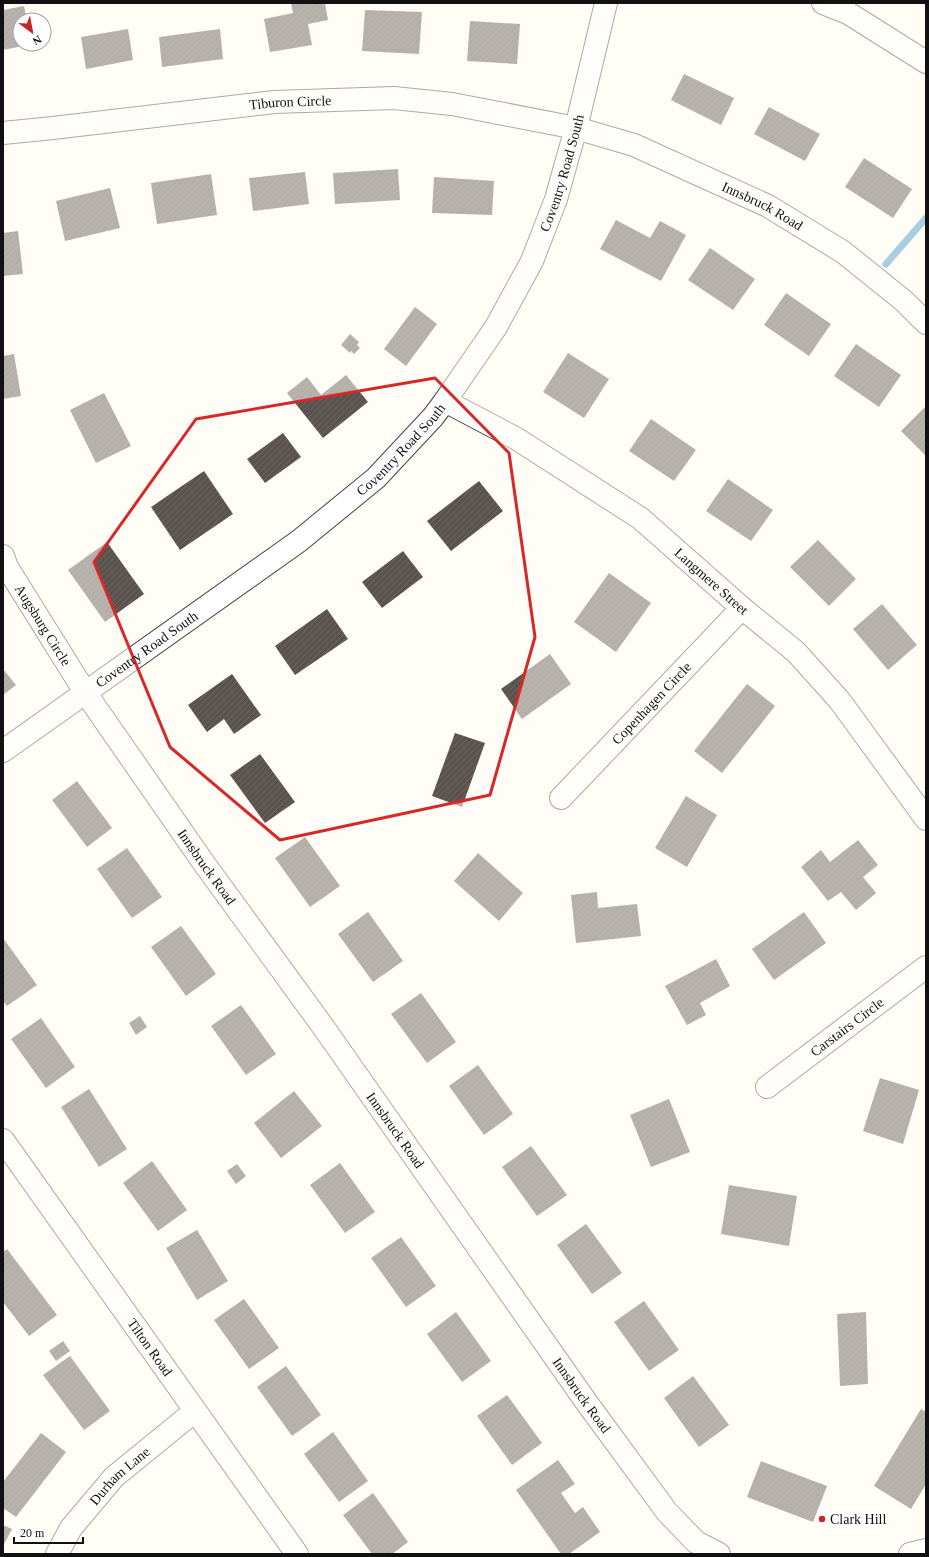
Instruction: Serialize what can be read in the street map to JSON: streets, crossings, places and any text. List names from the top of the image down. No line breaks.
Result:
{"streets":{"street":["Tiburon Circle","Coventry Road South","Innsbruck Road","Langmere Street","Augsburg Circle","Copenhagen Circle","Carstairs Circle","Tilton Road","Durham Lane"]},"crossings":[["Tiburon Circle","Coventry Road South"],["Tiburon Circle","Innsbruck Road"],["Coventry Road South","Innsbruck Road"],["Coventry Road South","Langmere Street"],["Coventry Road South","Augsburg Circle"],["Innsbruck Road","Augsburg Circle"],["Langmere Street","Copenhagen Circle"],["Tilton Road","Durham Lane"]],"places":["Clark Hill"],"scale_bar":"20 m","north":"bottom right"}
